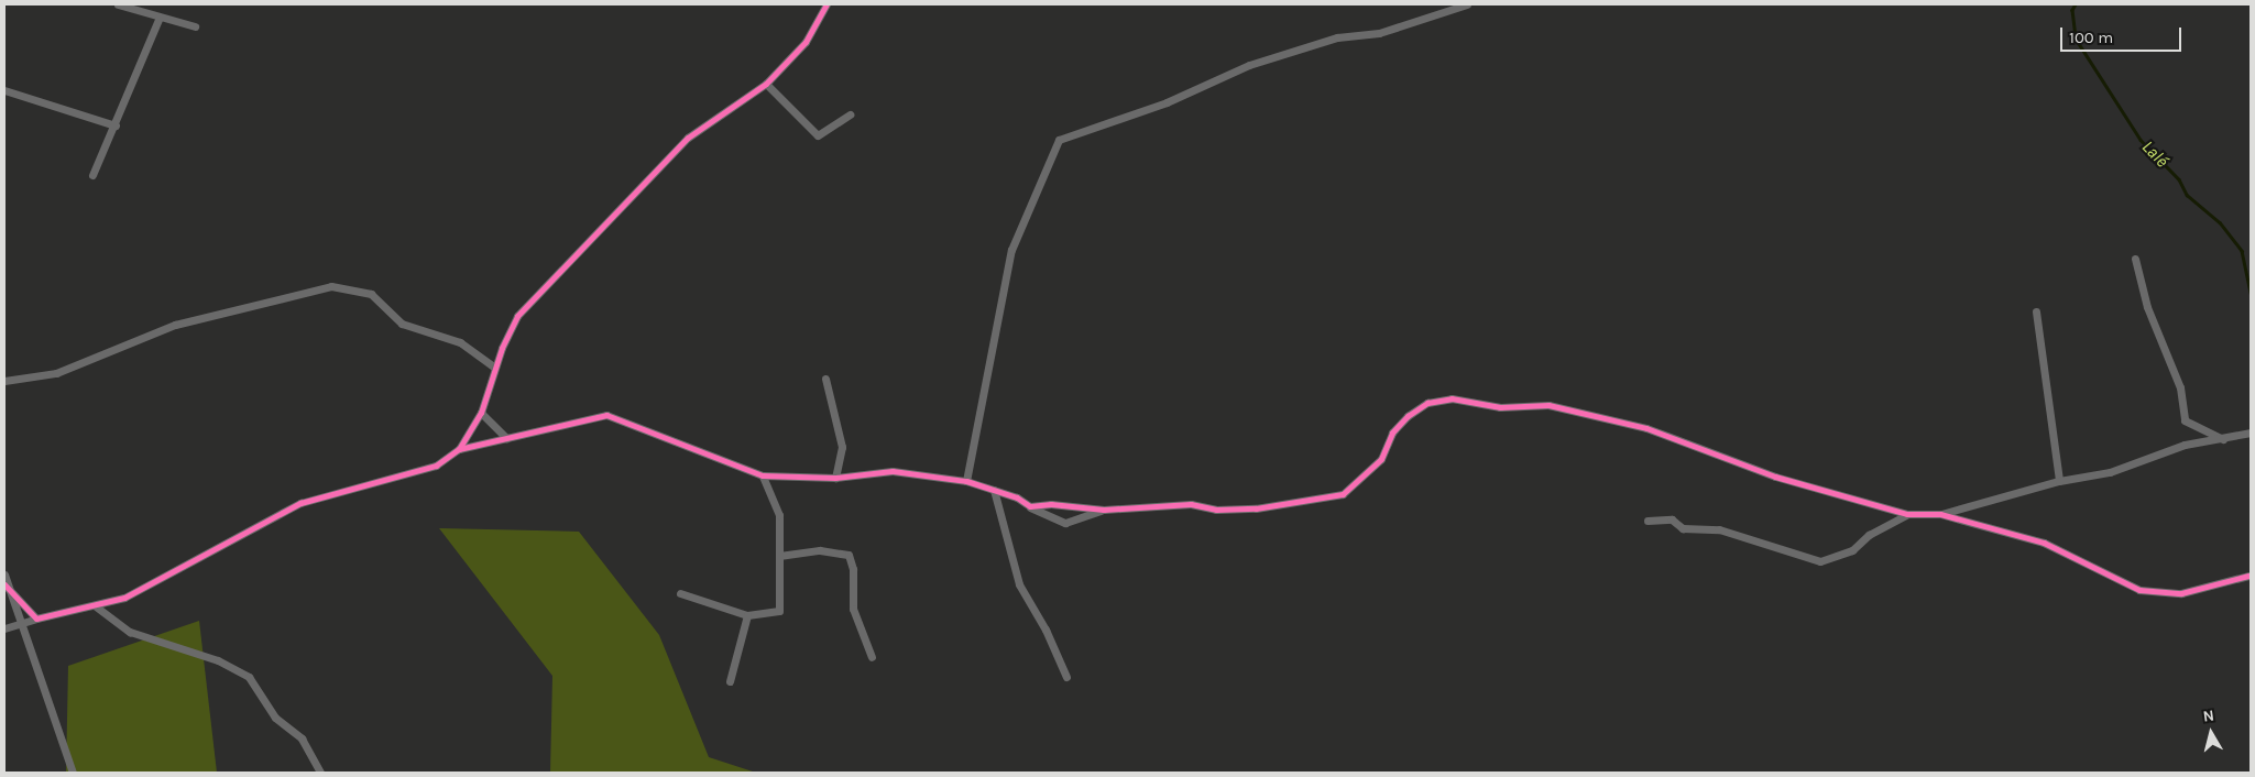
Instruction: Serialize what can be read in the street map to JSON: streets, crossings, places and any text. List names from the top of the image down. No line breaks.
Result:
{"water":["Lalé"],"scale_bar":"100 m","north":"top"}
